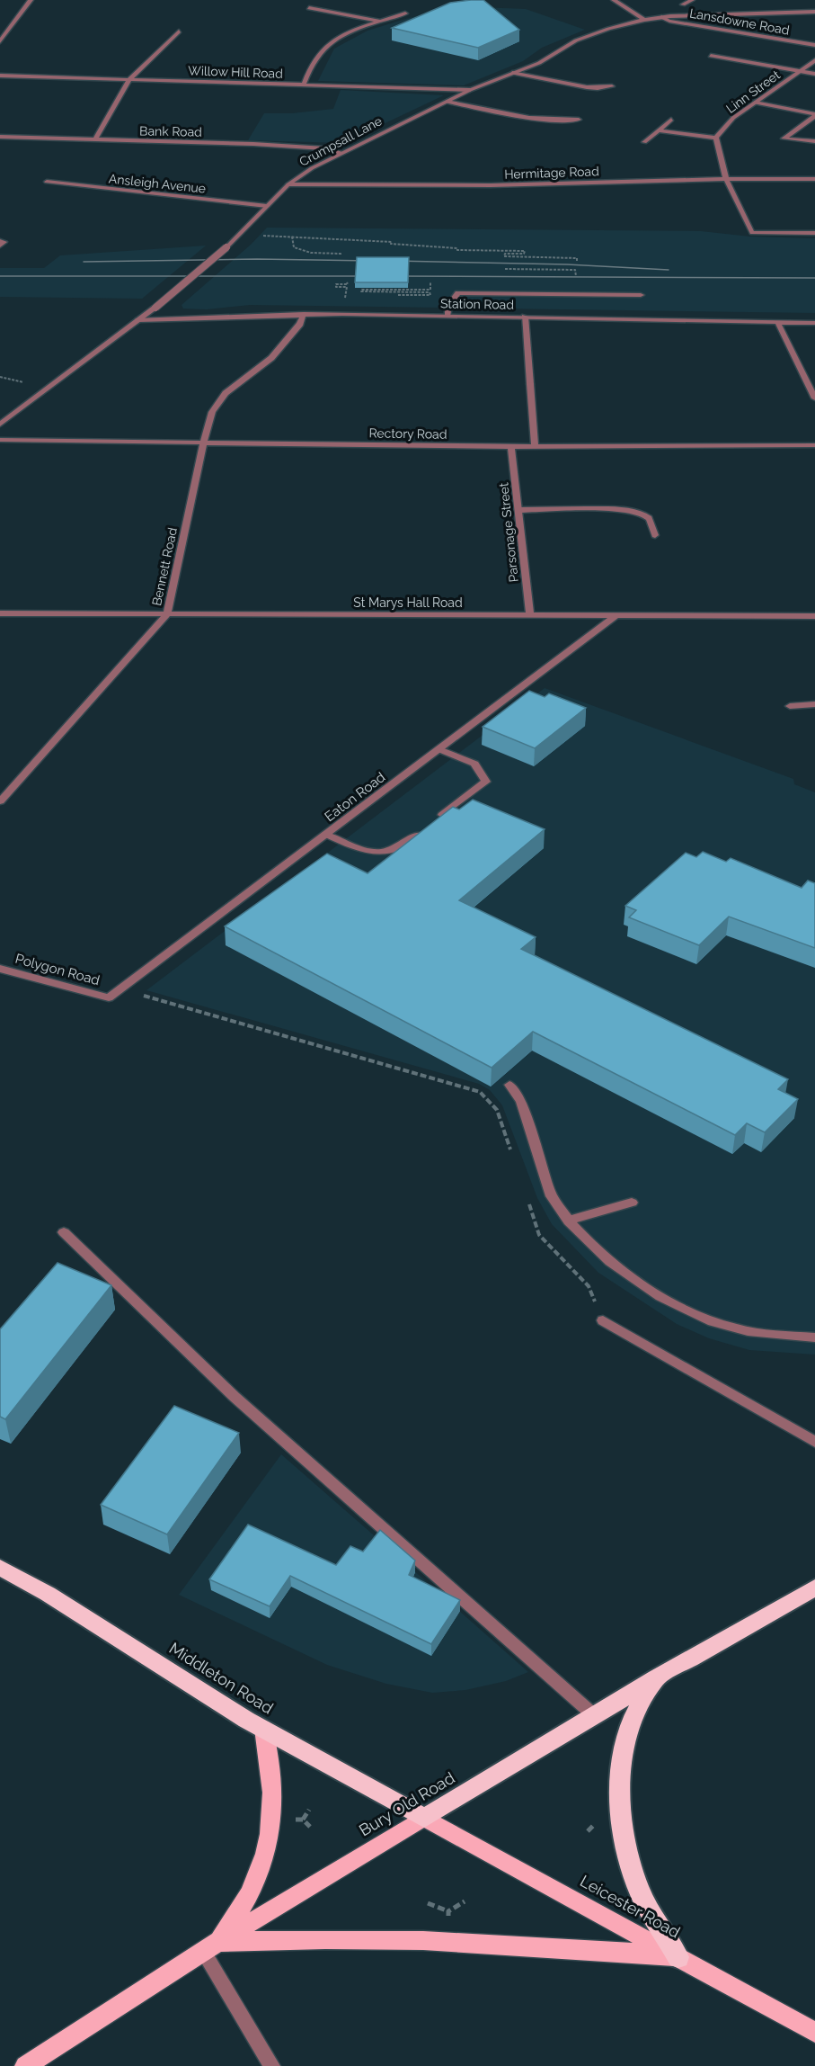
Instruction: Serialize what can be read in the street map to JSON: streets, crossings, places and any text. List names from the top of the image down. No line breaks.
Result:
{"streets":{"highway":["Middleton Road","Bury Old Road"],"main road":["Leicester Road"],"street":["Lansdowne Road","Willow Hill Road","Linn Street","Bank Road","Crumpsall Lane","Hermitage Road","Ansleigh Avenue","Station Road","Rectory Road","Parsonage Street","Bennett Road","St Marys Hall Road","Eaton Road","Polygon Road"]},"crossings":[["Lansdowne Road","Crumpsall Lane"],["Willow Hill Road","Crumpsall Lane"],["Bank Road","Crumpsall Lane"],["Crumpsall Lane","Hermitage Road"],["Crumpsall Lane","Ansleigh Avenue"],["Crumpsall Lane","Station Road"],["Station Road","Bennett Road"],["Rectory Road","Parsonage Street"],["Rectory Road","Bennett Road"],["Parsonage Street","St Marys Hall Road"],["Bennett Road","St Marys Hall Road"],["St Marys Hall Road","Eaton Road"],["Eaton Road","Polygon Road"],["Middleton Road","Bury Old Road"],["Middleton Road","Leicester Road"],["Bury Old Road","Leicester Road"]]}
